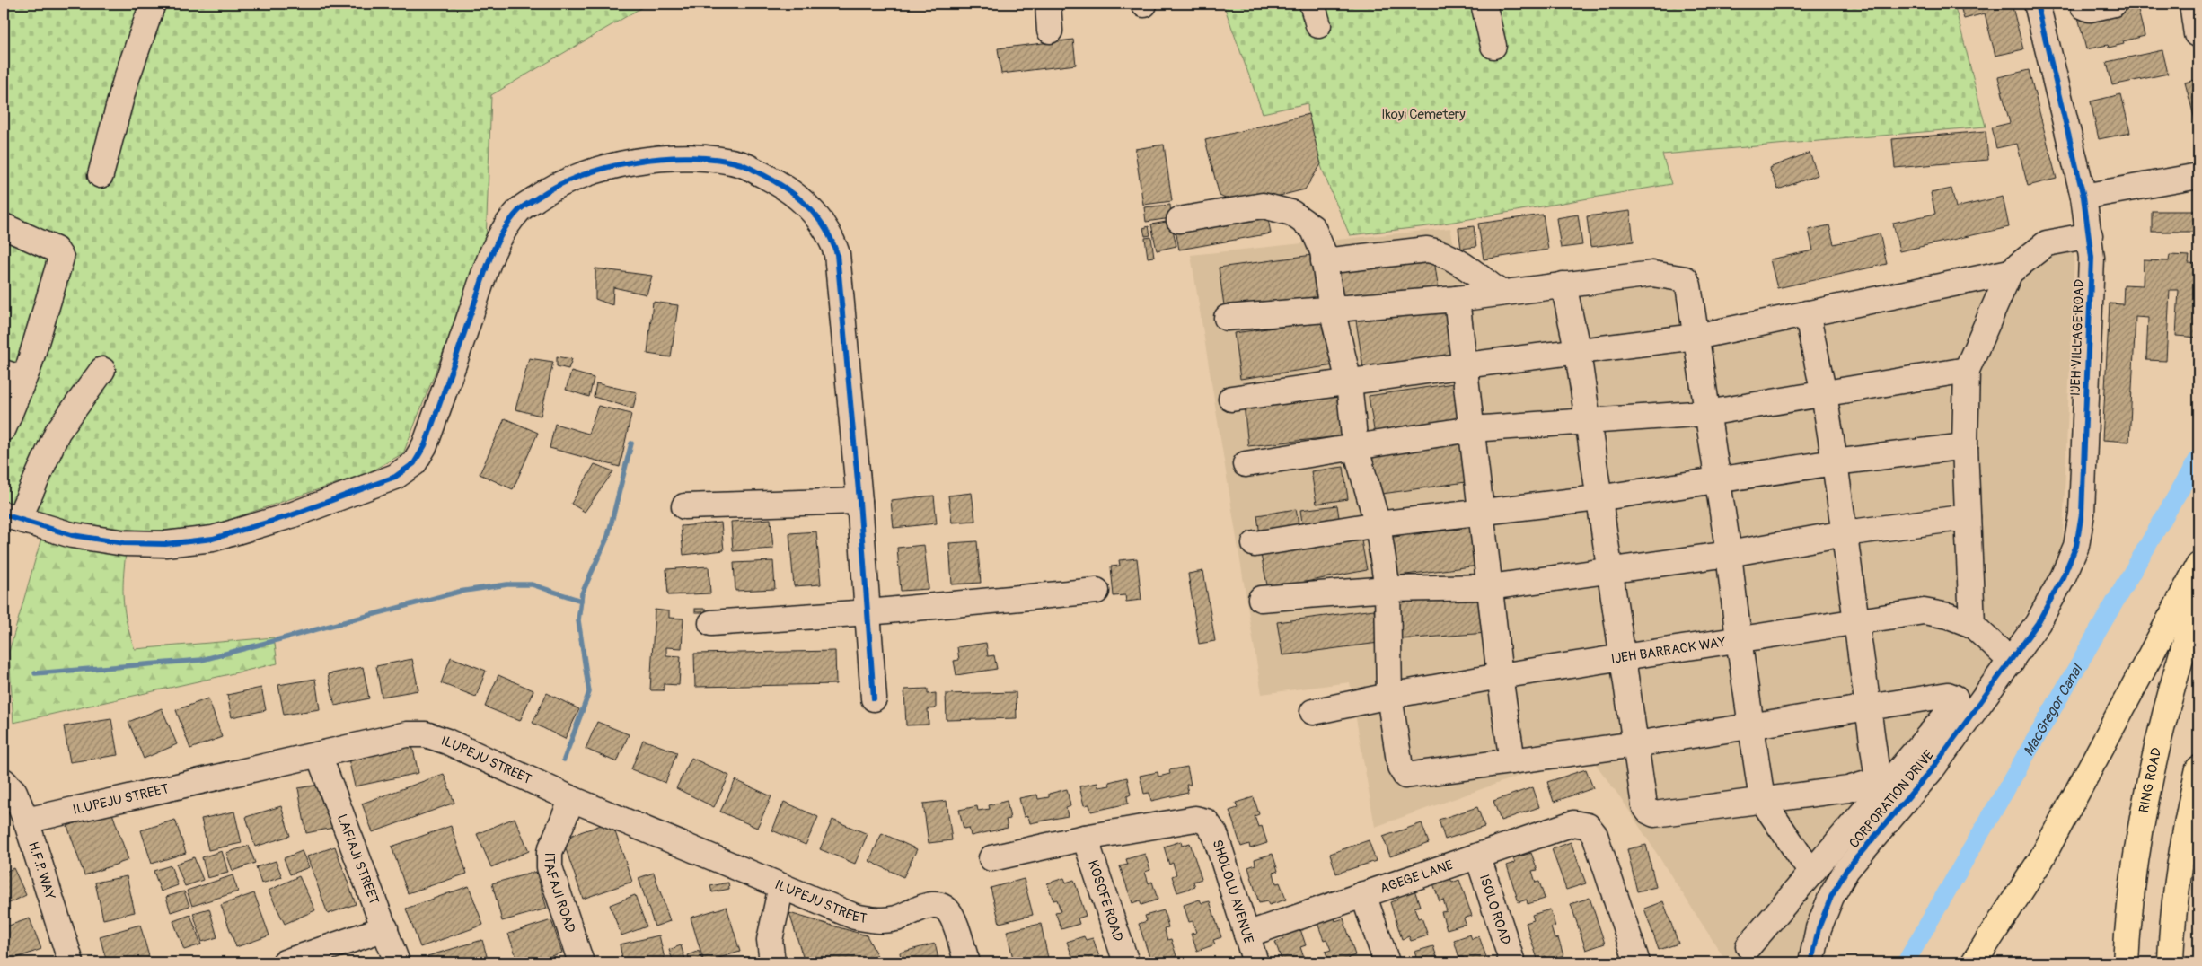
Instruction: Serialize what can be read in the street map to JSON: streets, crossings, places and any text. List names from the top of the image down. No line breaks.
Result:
{"streets":{"highway":["RING ROAD"],"street":["IJEH VILLAGE ROAD","IJEH BARRACK WAY","ILUPEJU STREET","CORPORATION DRIVE","LAFIAJI STREET","H.F.P. WAY","AGEGE LANE","SHOLOLU AVENUE","ITAFAJI ROAD","KOSOFE ROAD","ISOLO ROAD"]},"crossings":[["IJEH VILLAGE ROAD","IJEH BARRACK WAY"],["IJEH VILLAGE ROAD","CORPORATION DRIVE"],["IJEH BARRACK WAY","CORPORATION DRIVE"],["ILUPEJU STREET","LAFIAJI STREET"],["ILUPEJU STREET","H.F.P. WAY"],["ILUPEJU STREET","ITAFAJI ROAD"],["AGEGE LANE","SHOLOLU AVENUE"],["AGEGE LANE","ISOLO ROAD"],["SHOLOLU AVENUE","KOSOFE ROAD"]],"water":["MacGregor Canal"],"parks":["Ikoyi Cemetery"]}
